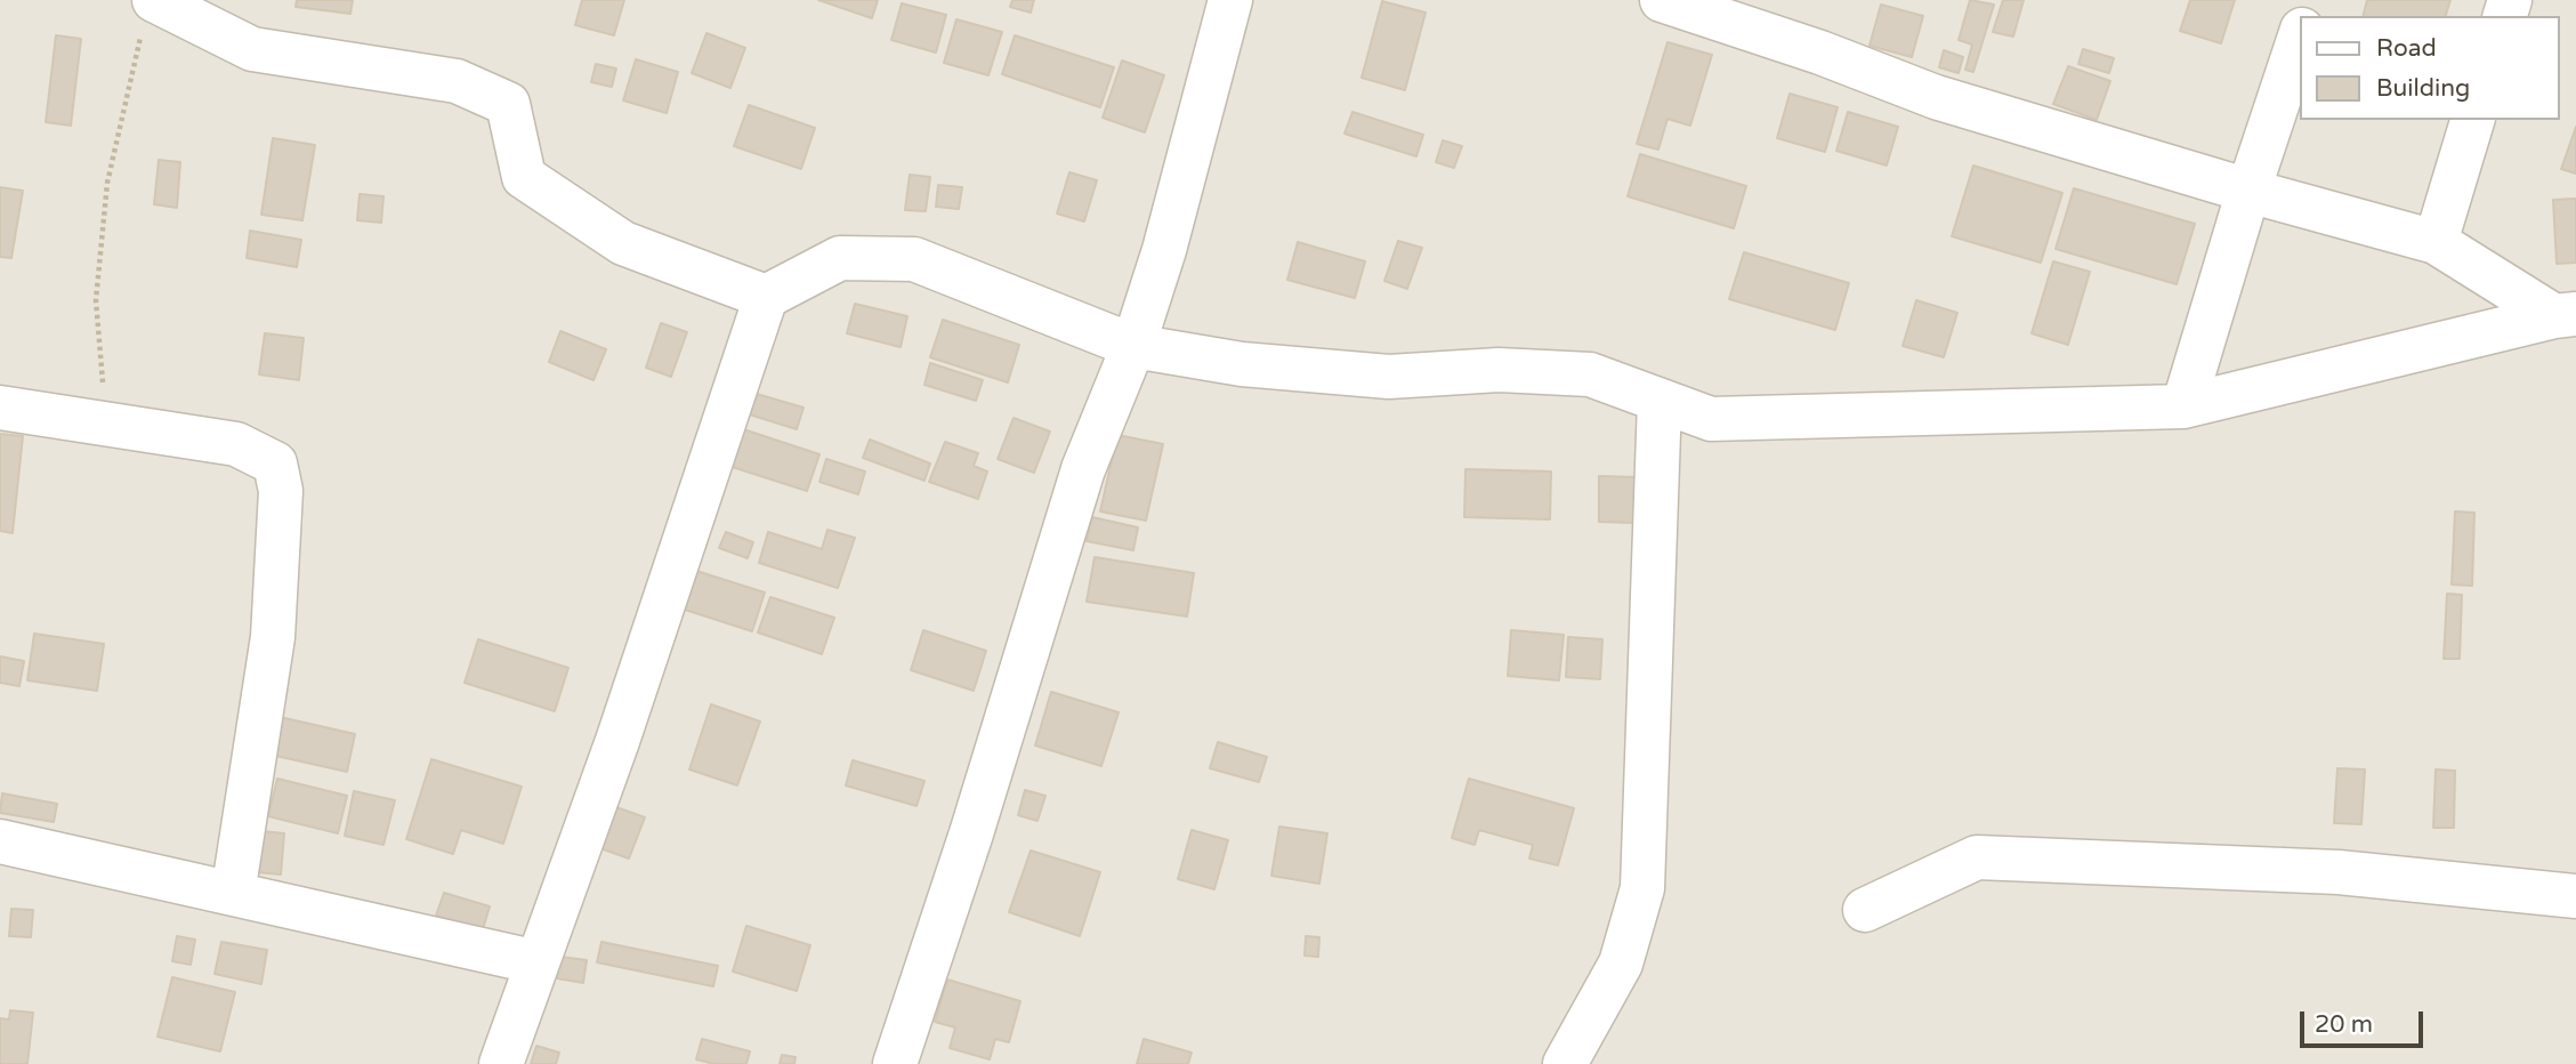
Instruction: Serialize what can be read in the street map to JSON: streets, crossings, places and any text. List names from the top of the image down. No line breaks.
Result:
{"legend":["Road","Building"],"scale_bar":"20 m"}
